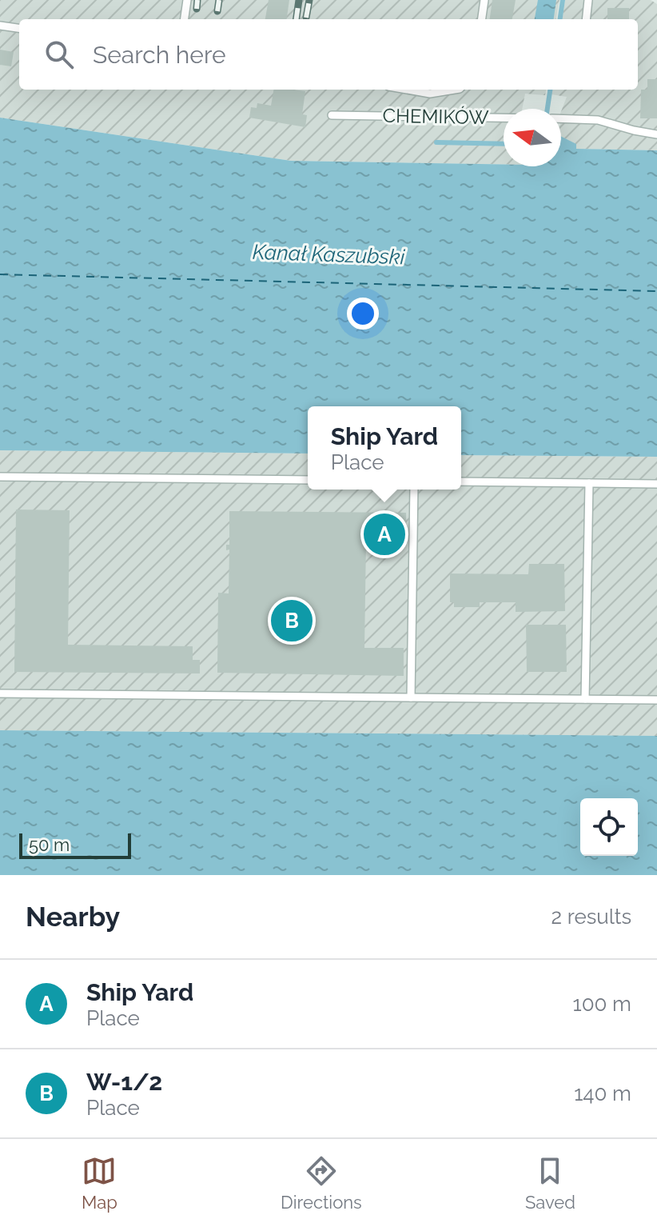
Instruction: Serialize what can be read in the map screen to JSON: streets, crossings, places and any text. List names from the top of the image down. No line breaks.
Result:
{"streets":{"lane":["CHEMIKÓW"]},"water":["Kanał Kaszubski"],"scale_bar":"50 m","north":"left","page":{"search":"Search here","popup":["Ship Yard","Place"],"pins":["A","B"],"scale":"50 m","heading":["Nearby","2 results"],"list":[{"mark":"A","name":"Ship Yard","note":"Place","value":"100 m"},{"mark":"B","name":"W-1/2","note":"Place","value":"140 m"}],"nav":["Map","Directions","Saved"]}}
